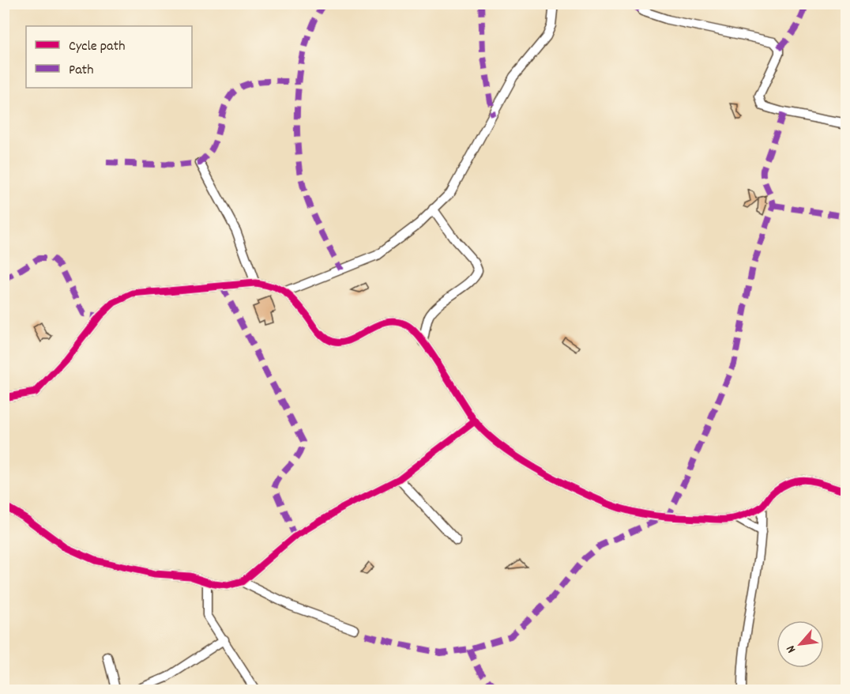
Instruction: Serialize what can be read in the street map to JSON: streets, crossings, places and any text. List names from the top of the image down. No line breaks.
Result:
{"legend":["Cycle path","Path"],"north":"bottom left"}
